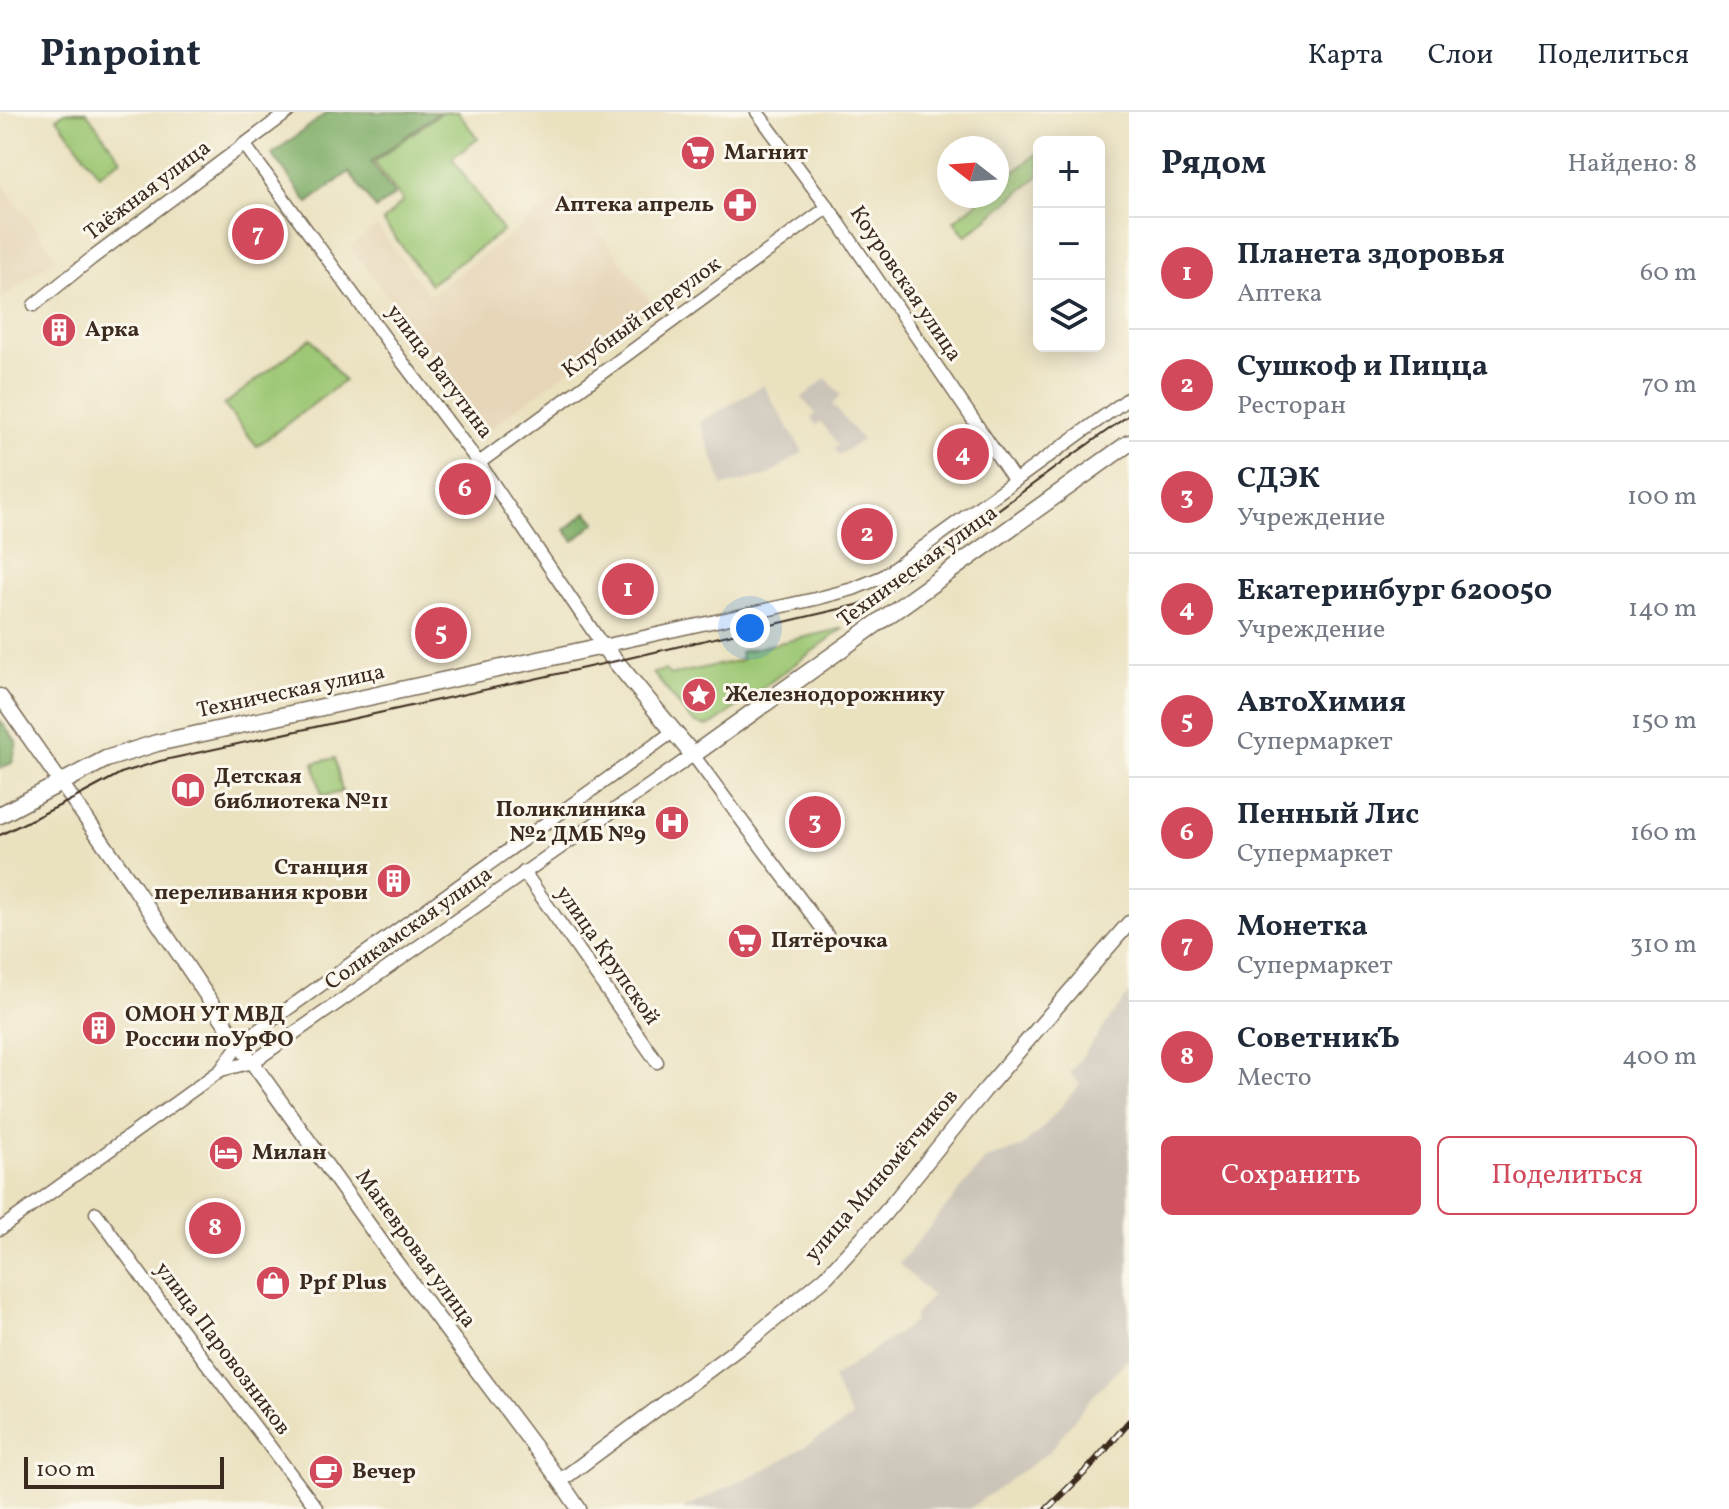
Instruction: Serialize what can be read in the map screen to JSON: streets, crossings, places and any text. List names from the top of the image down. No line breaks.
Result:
{"streets":{"main road":["улица Ватутина","Техническая улица"],"street":["Таёжная улица","Коуровская улица","Клубный переулок","Соликамская улица","улица Крупской","улица Миномётчиков","Маневровая улица","улица Паровозников"]},"crossings":[["Таёжная улица","улица Ватутина"],["Коуровская улица","Клубный переулок"],["Клубный переулок","улица Ватутина"],["улица Ватутина","Техническая улица"],["улица Ватутина","Соликамская улица"],["Техническая улица","Соликамская улица"],["Техническая улица","Маневровая улица"],["Соликамская улица","улица Крупской"],["Соликамская улица","Маневровая улица"],["улица Миномётчиков","Маневровая улица"]],"places":{"supermarket":["Магнит","Пятёрочка"],"pharmacy":["Аптека апрель"],"building":["Арка","Станция переливания крови","ОМОН УТ МВД России поУрФО"],"place":["Железнодорожнику"],"library":["Детская библиотека №11"],"hospital":["Поликлиника №2 ДМБ №9"],"hotel":["Милан"],"shop":["Ppf Plus"],"cafe":["Вечер"]},"scale_bar":"100 m","north":"left","page":{"header":"Pinpoint","nav":["Карта","Слои","Поделиться"],"heading":["Рядом","Найдено: 8"],"map_buttons":["+","−"],"pins":["7","4","6","2","1","5","3","8"],"list":[{"mark":"1","name":"Планета здоровья","note":"Аптека","value":"60 m"},{"mark":"2","name":"Сушкоф и Пицца","note":"Ресторан","value":"70 m"},{"mark":"3","name":"СДЭК","note":"Учреждение","value":"100 m"},{"mark":"4","name":"Екатеринбург 620050","note":"Учреждение","value":"140 m"},{"mark":"5","name":"АвтоХимия","note":"Супермаркет","value":"150 m"},{"mark":"6","name":"Пенный Лис","note":"Супермаркет","value":"160 m"},{"mark":"7","name":"Монетка","note":"Супермаркет","value":"310 m"},{"mark":"8","name":"СоветникЪ","note":"Место","value":"400 m"}],"buttons":["Сохранить","Поделиться"],"scale":"100 m"}}
